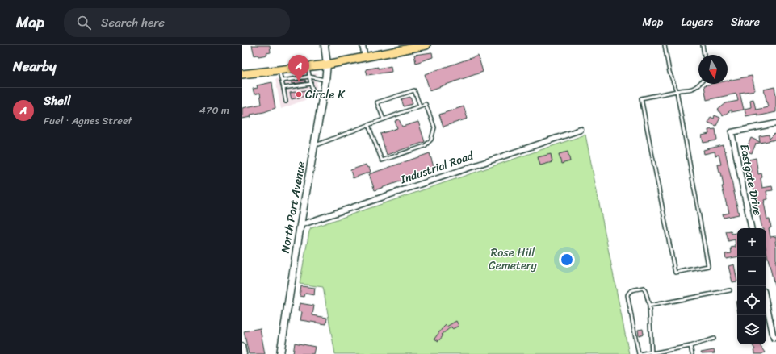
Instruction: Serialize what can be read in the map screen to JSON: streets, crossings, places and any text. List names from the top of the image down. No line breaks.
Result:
{"streets":{"main road":["North Port Avenue"],"street":["Industrial Road","Eastgate Drive"]},"crossings":[["Industrial Road","North Port Avenue"]],"parks":["Rose Hill Cemetery"],"places":["Circle K"],"north":"bottom","page":{"header":"Map","search":"Search here","nav":["Map","Layers","Share"],"heading":"Nearby","pins":"A","list":[{"mark":"A","name":"Shell","note":"Fuel · Agnes Street","value":"470 m"}],"map_buttons":["+","−"]}}
